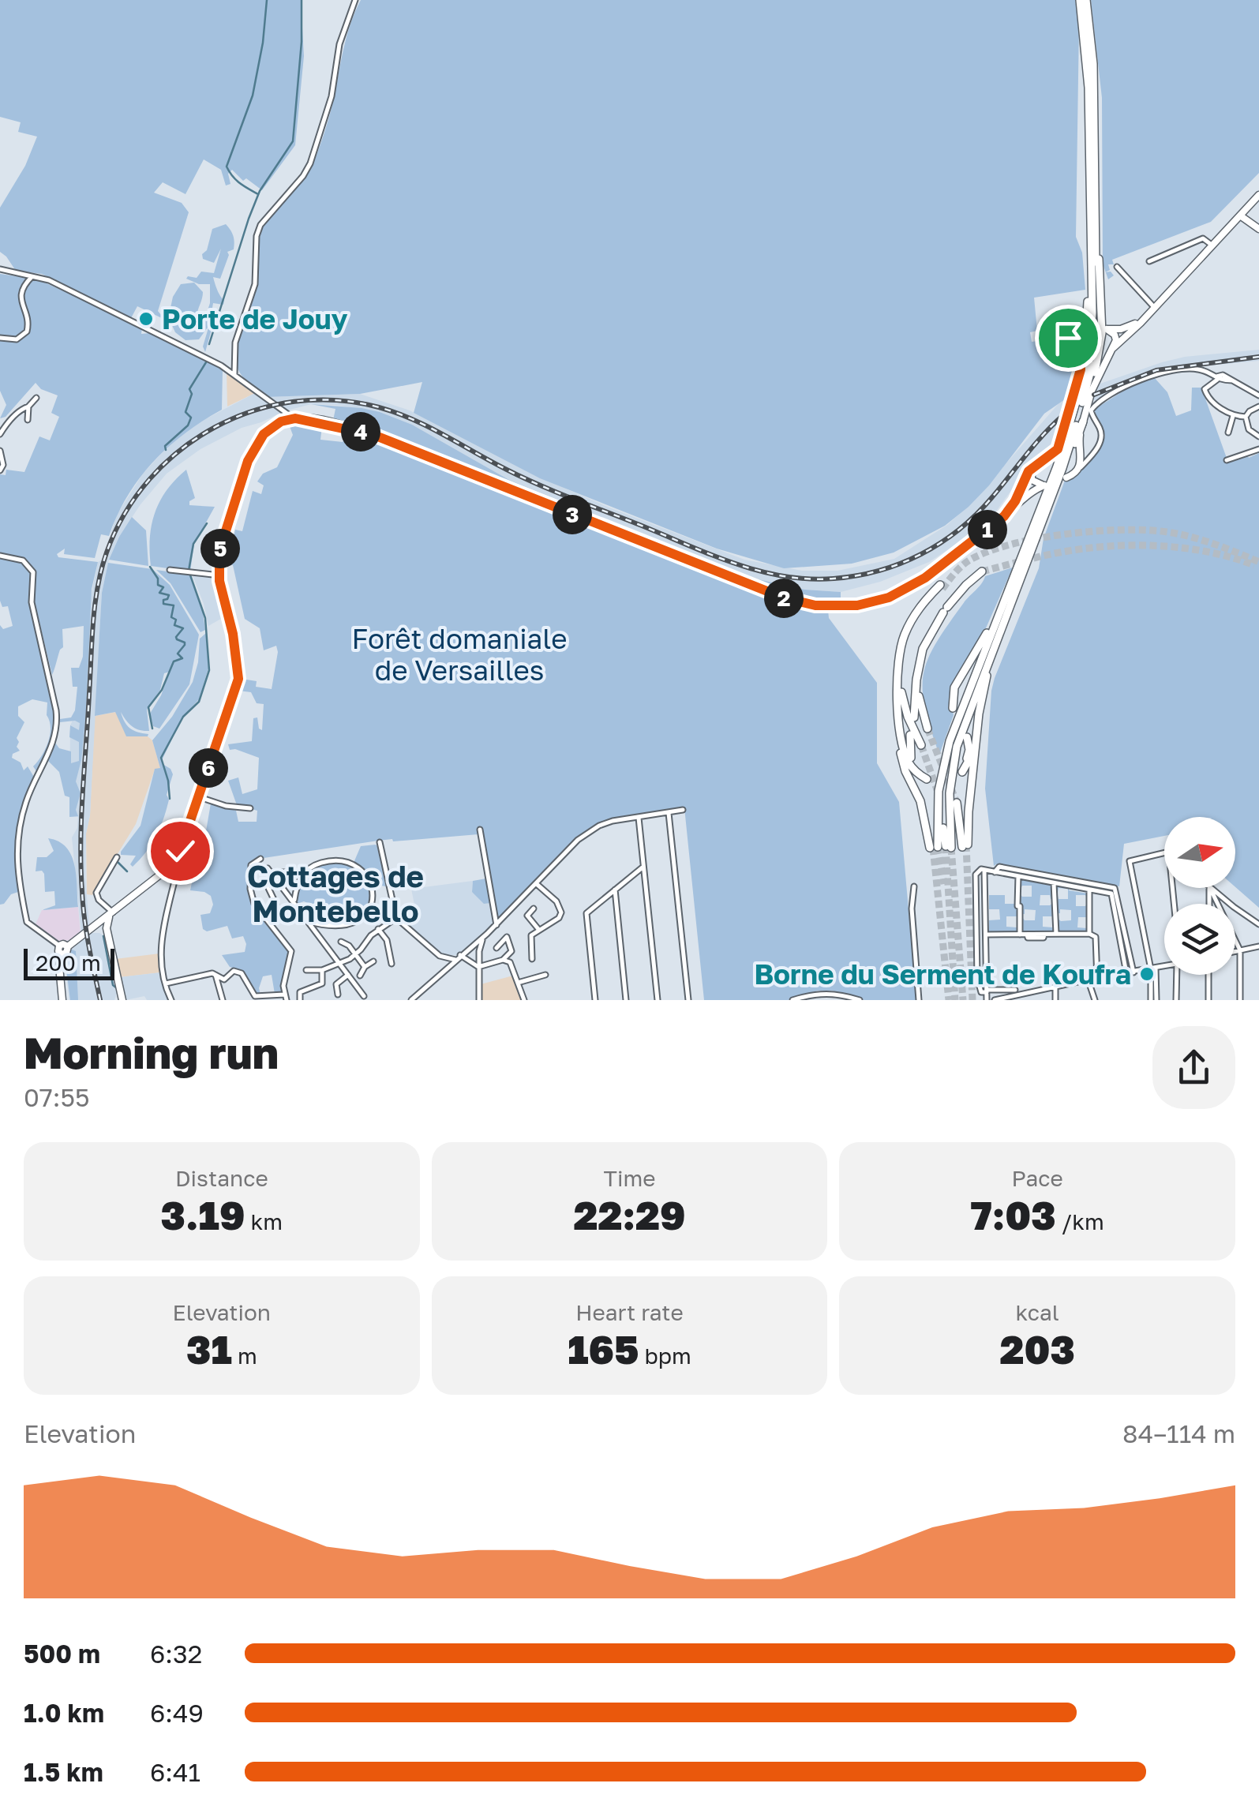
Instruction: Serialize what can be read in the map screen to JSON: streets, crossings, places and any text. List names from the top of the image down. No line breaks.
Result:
{"districts":["Cottages de Montebello"],"parks":["Forêt domaniale de Versailles"],"places":["Porte de Jouy","Borne du Serment de Koufra"],"scale_bar":"200 m","north":"right","page":{"pins":["4","3","1","5","2","6"],"scale":"200 m","heading":["Morning run","07:55"],"stats":[["Distance","3.19 km"],["Time","22:29"],["Pace","7:03 /km"],["Elevation","31 m"],["Heart rate","165 bpm"],["kcal","203"]],"chart":["Elevation","84–114 m"],"list":[{"name":"500 m","note":"6:32"},{"name":"1.0 km","note":"6:49"},{"name":"1.5 km","note":"6:41"}]}}
